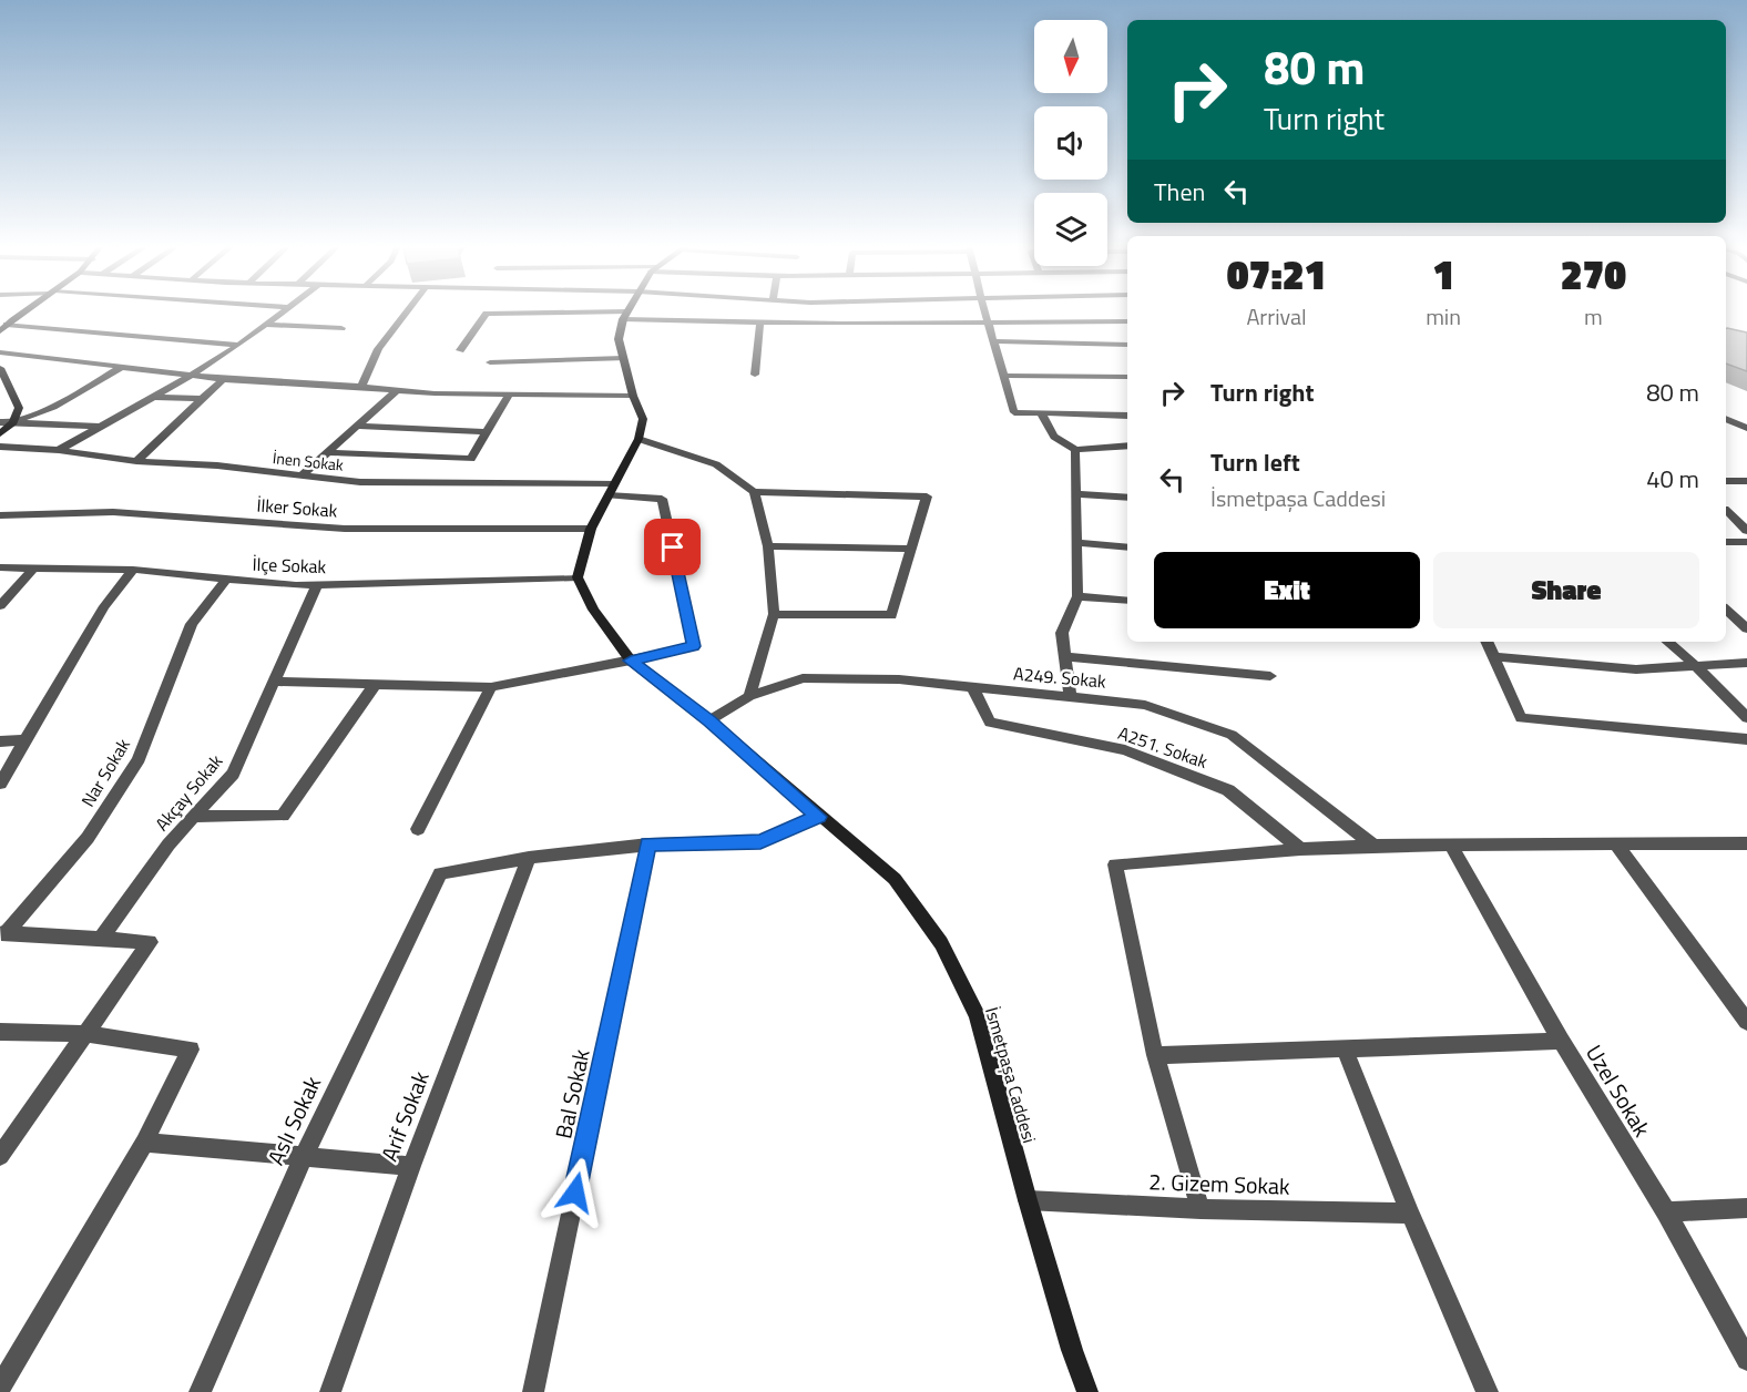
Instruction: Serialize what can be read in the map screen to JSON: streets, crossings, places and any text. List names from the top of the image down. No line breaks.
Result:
{"streets":{"main road":["İsmetpaşa Caddesi"],"street":["İnen Sokak","İlker Sokak","İlçe Sokak","A249. Sokak","A251. Sokak","Nar Sokak","Akçay Sokak","Uzel Sokak","Bal Sokak","Arif Sokak","Aslı Sokak","2. Gizem Sokak"]},"crossings":[["İnen Sokak","İsmetpaşa Caddesi"],["İlçe Sokak","Nar Sokak"],["İlçe Sokak","Akçay Sokak"],["İlçe Sokak","İsmetpaşa Caddesi"],["A249. Sokak","A251. Sokak"],["A249. Sokak","İsmetpaşa Caddesi"],["İsmetpaşa Caddesi","2. Gizem Sokak"],["Arif Sokak","Aslı Sokak"]],"north":"bottom","page":{"turn":["80 m","Turn right"],"then":"Then","eta":["07:21","Arrival","1","min","270","m"],"list":[{"name":"Turn right","value":"80 m"},{"name":"Turn left","note":"İsmetpaşa Caddesi","value":"40 m"}],"buttons":["Exit","Share"]}}
